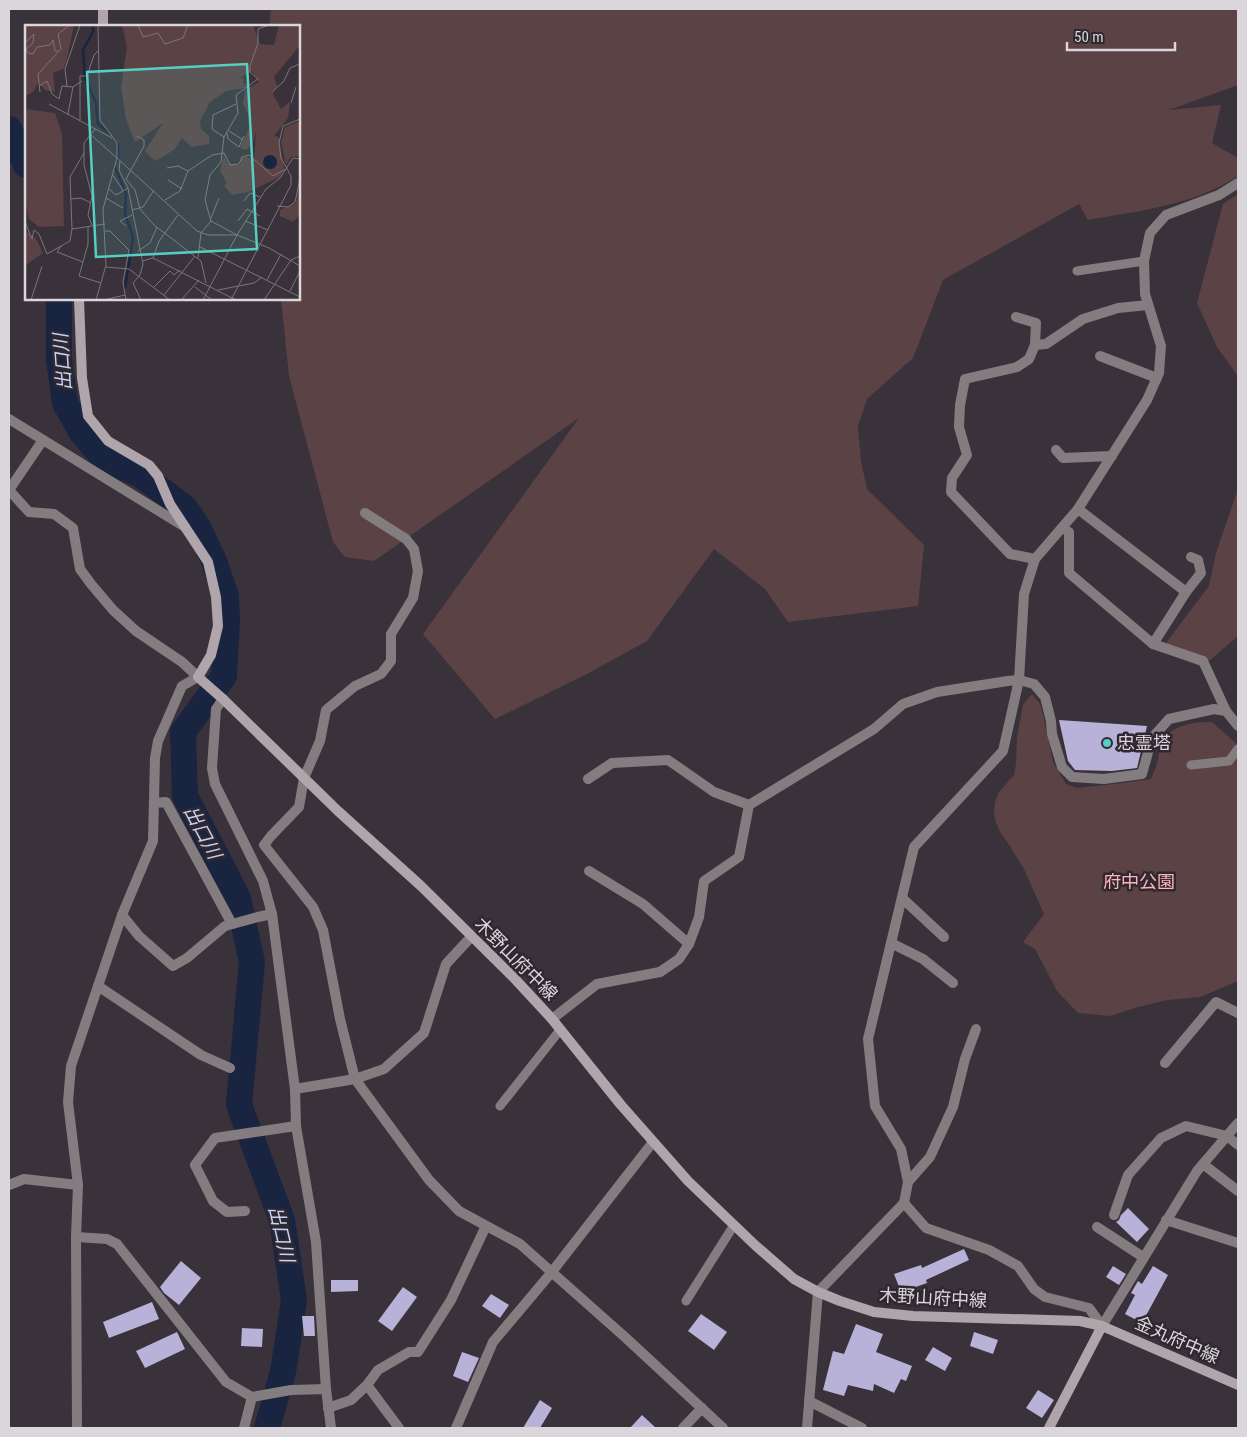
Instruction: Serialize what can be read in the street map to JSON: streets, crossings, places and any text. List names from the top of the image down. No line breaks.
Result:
{"streets":{"main road":["木野山府中線","金丸府中線"]},"crossings":[["木野山府中線","金丸府中線"]],"water":["出口川"],"parks":["府中公園"],"places":["忠霊塔"],"scale_bar":"50 m"}
